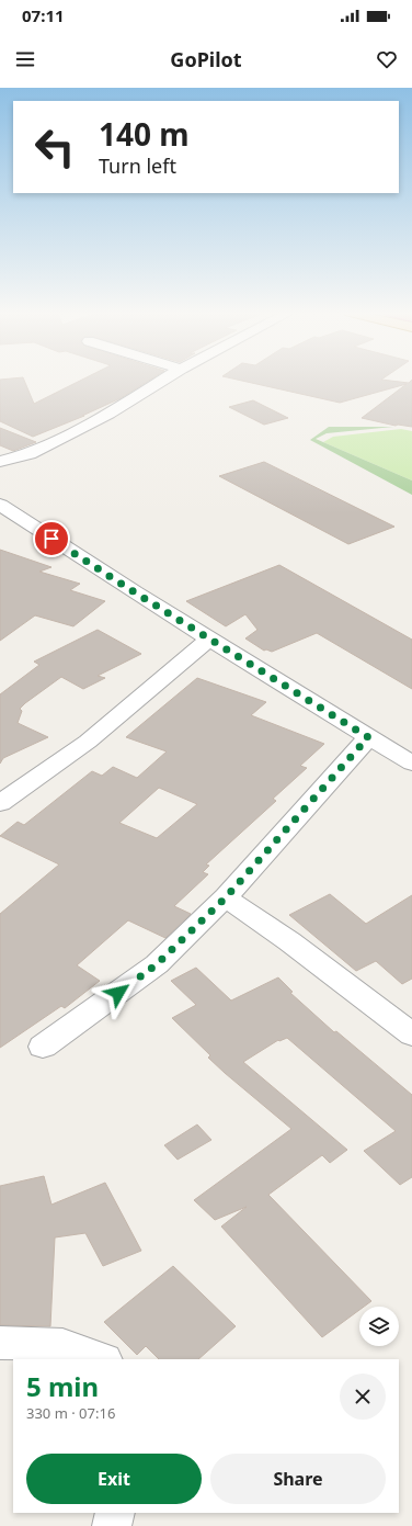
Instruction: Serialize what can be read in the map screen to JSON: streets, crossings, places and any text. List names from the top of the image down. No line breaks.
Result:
{"page":{"status":"07:11","header":"GoPilot","turn":["140 m","Turn left"],"heading":["5 min","330 m · 07:16"],"buttons":["Exit","Share"]}}
